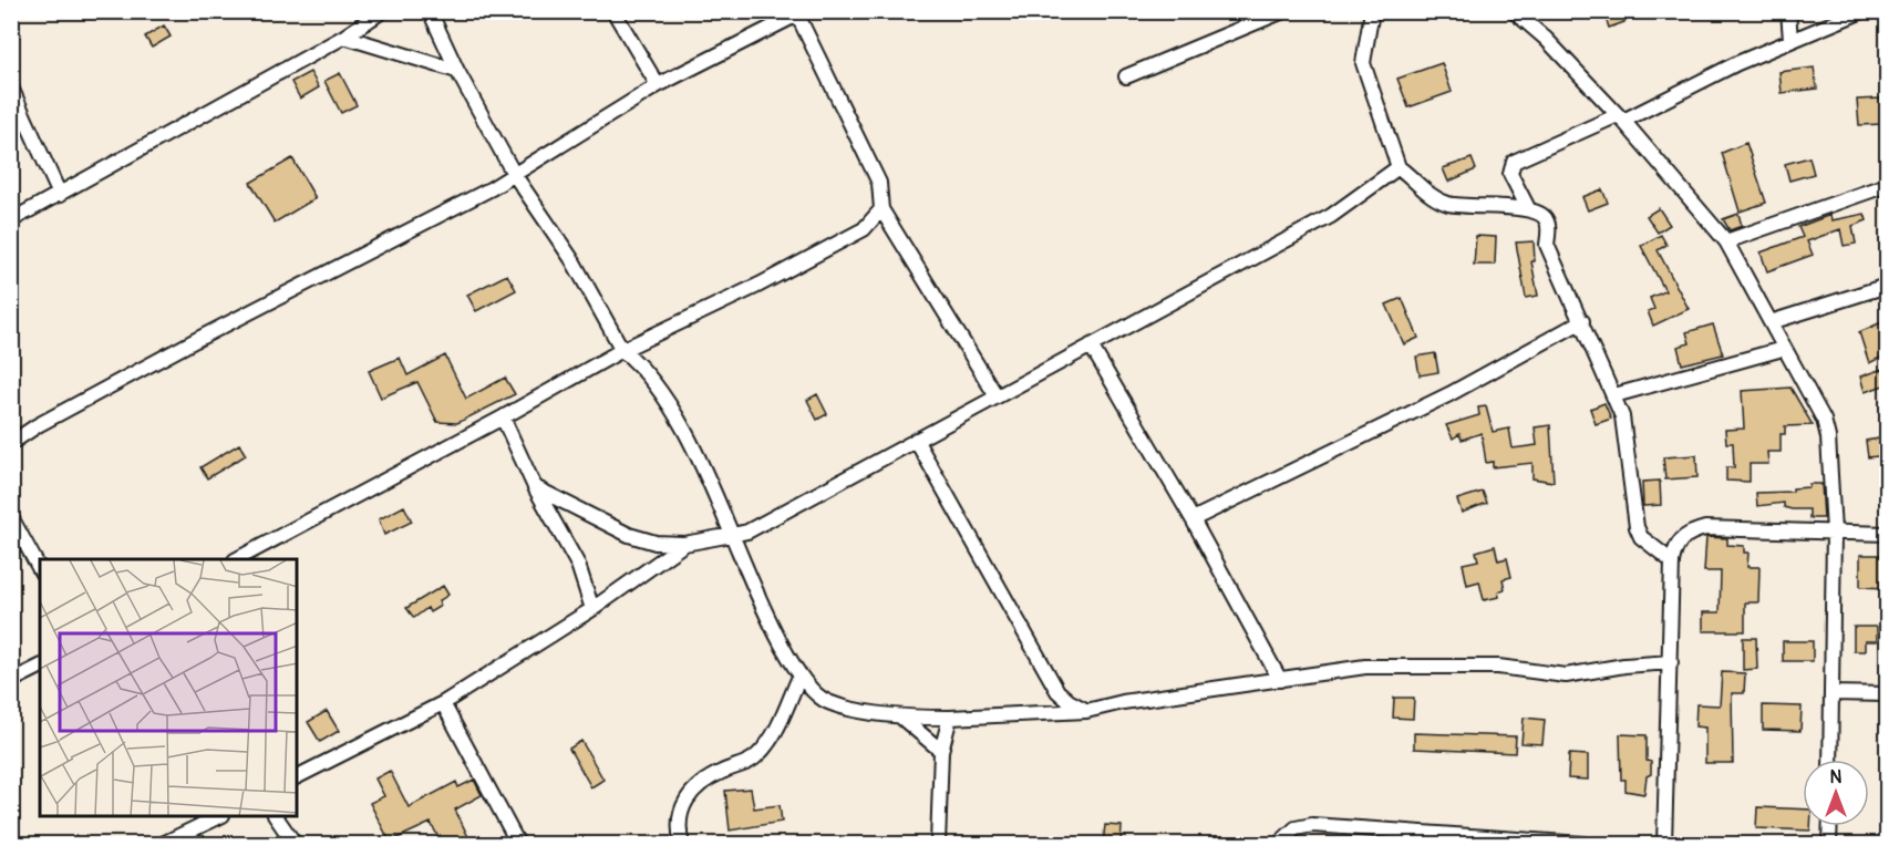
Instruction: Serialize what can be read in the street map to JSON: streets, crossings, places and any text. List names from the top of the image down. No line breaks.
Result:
{"north":"top"}
